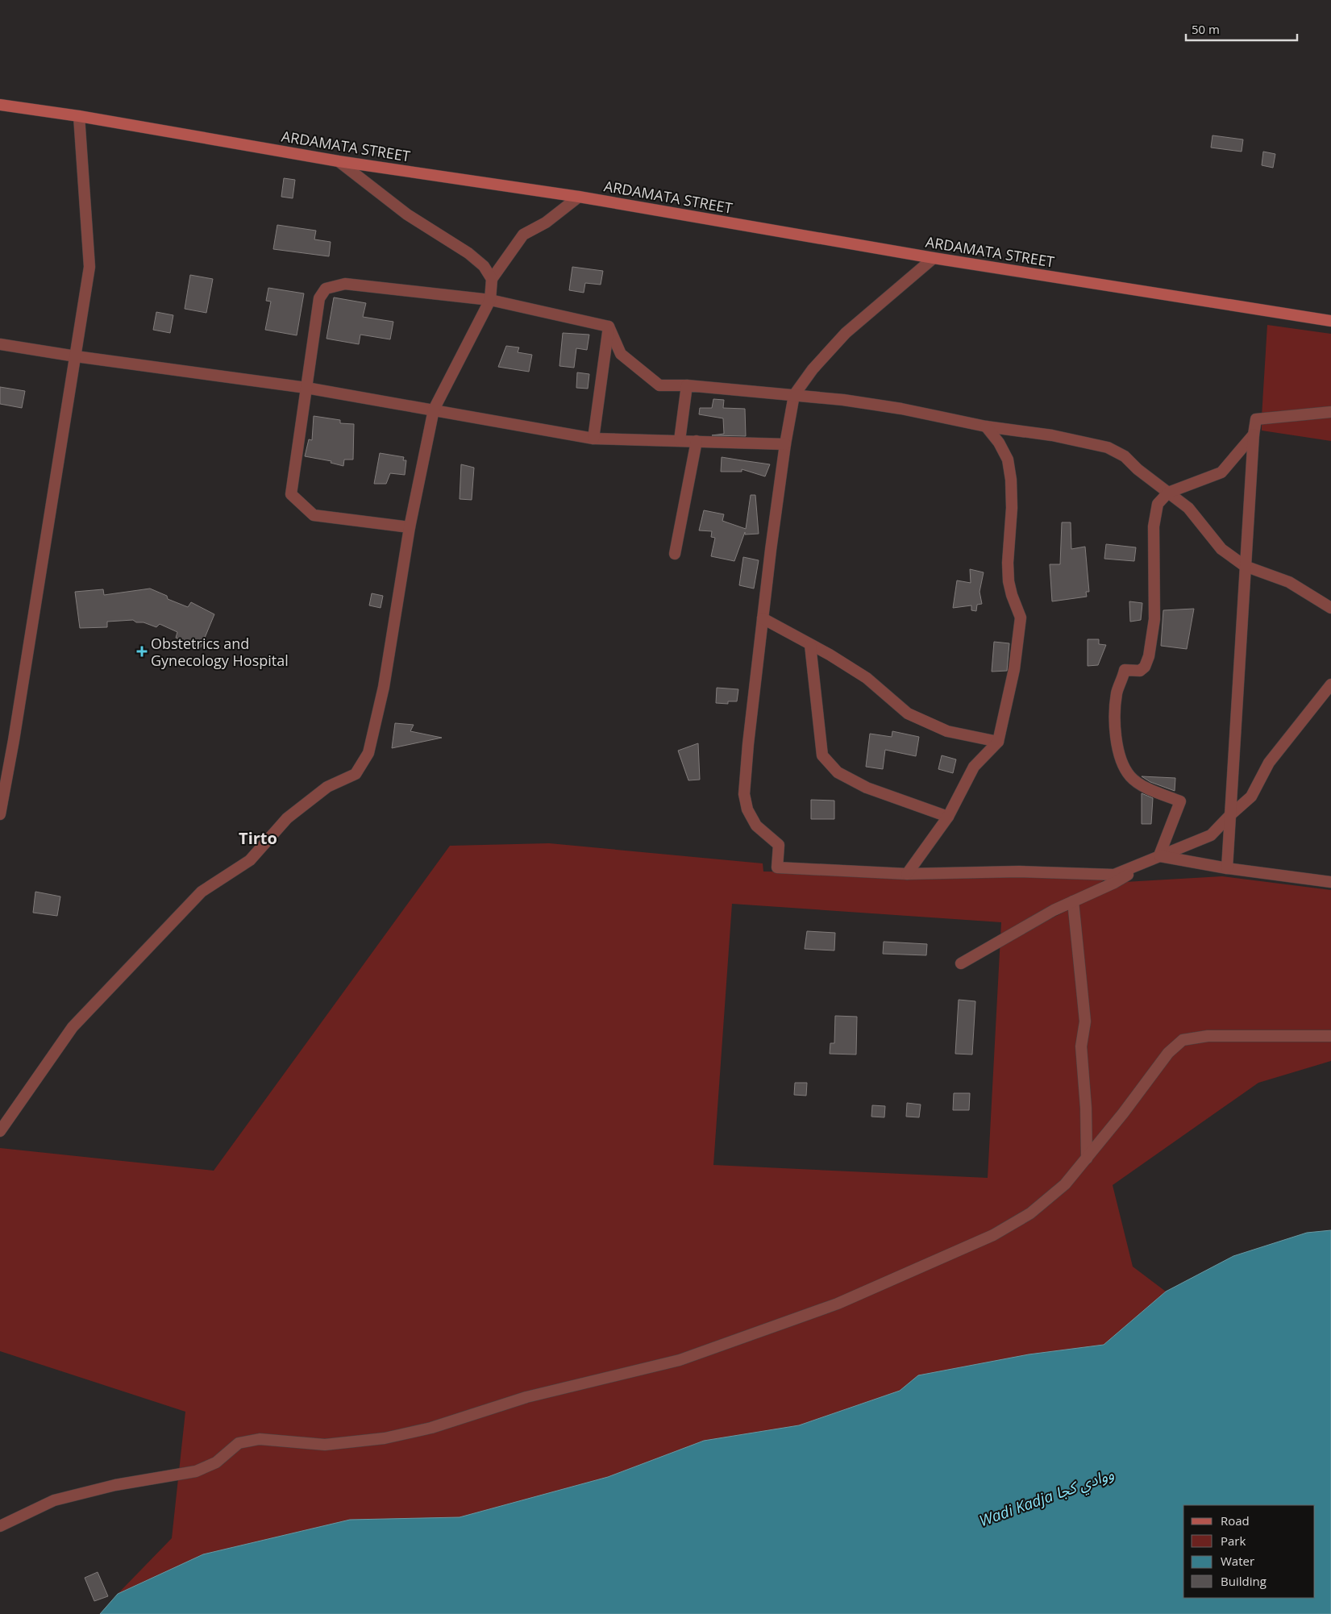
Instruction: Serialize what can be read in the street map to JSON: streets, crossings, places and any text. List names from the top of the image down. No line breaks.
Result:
{"streets":{"main road":["ARDAMATA STREET"]},"districts":["Tirto"],"water":["Wadi Kadja ووادي كجا"],"places":{"health":["Obstetrics and Gynecology Hospital"]},"legend":["Road","Park","Water","Building"],"scale_bar":"50 m"}
